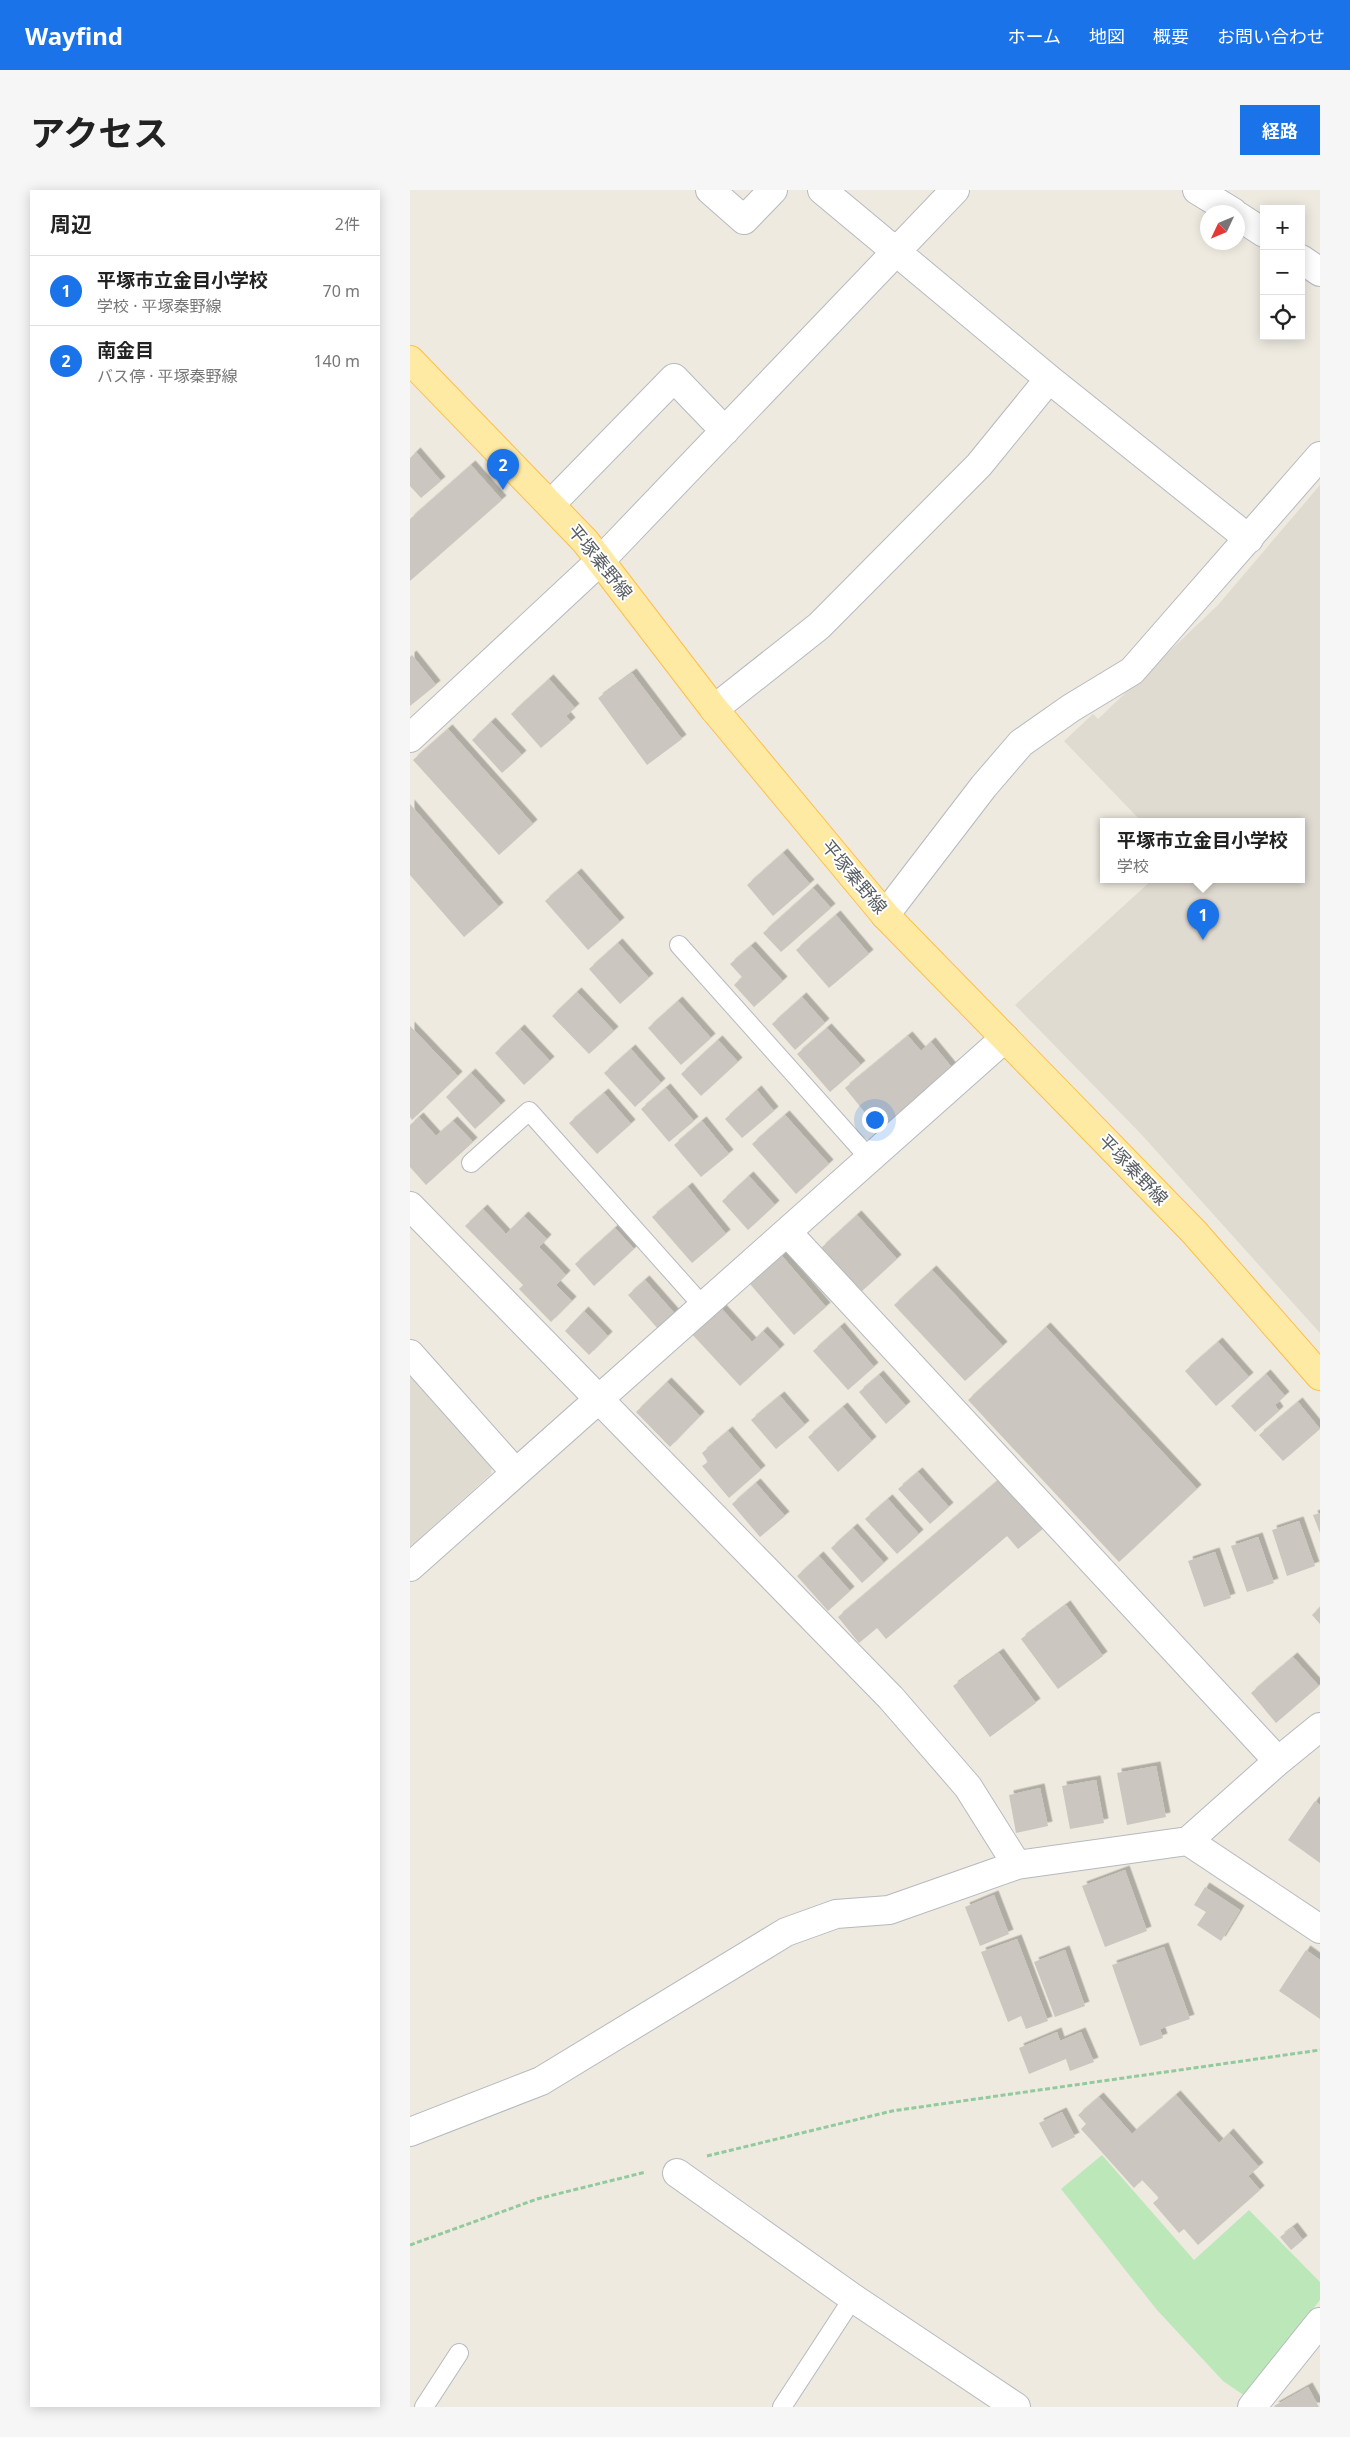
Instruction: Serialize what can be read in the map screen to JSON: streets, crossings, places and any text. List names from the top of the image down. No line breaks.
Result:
{"streets":{"main road":["平塚秦野線"]},"north":"bottom left","page":{"header":"Wayfind","nav":["ホーム","地図","概要","お問い合わせ"],"title":"アクセス","buttons":"経路","heading":["周辺","2件"],"map_buttons":["+","−"],"list":[{"mark":"1","name":"平塚市立金目小学校","note":"学校 · 平塚秦野線","value":"70 m"},{"mark":"2","name":"南金目","note":"バス停 · 平塚秦野線","value":"140 m"}],"pins":["2","1"],"popup":["平塚市立金目小学校","学校"]}}
